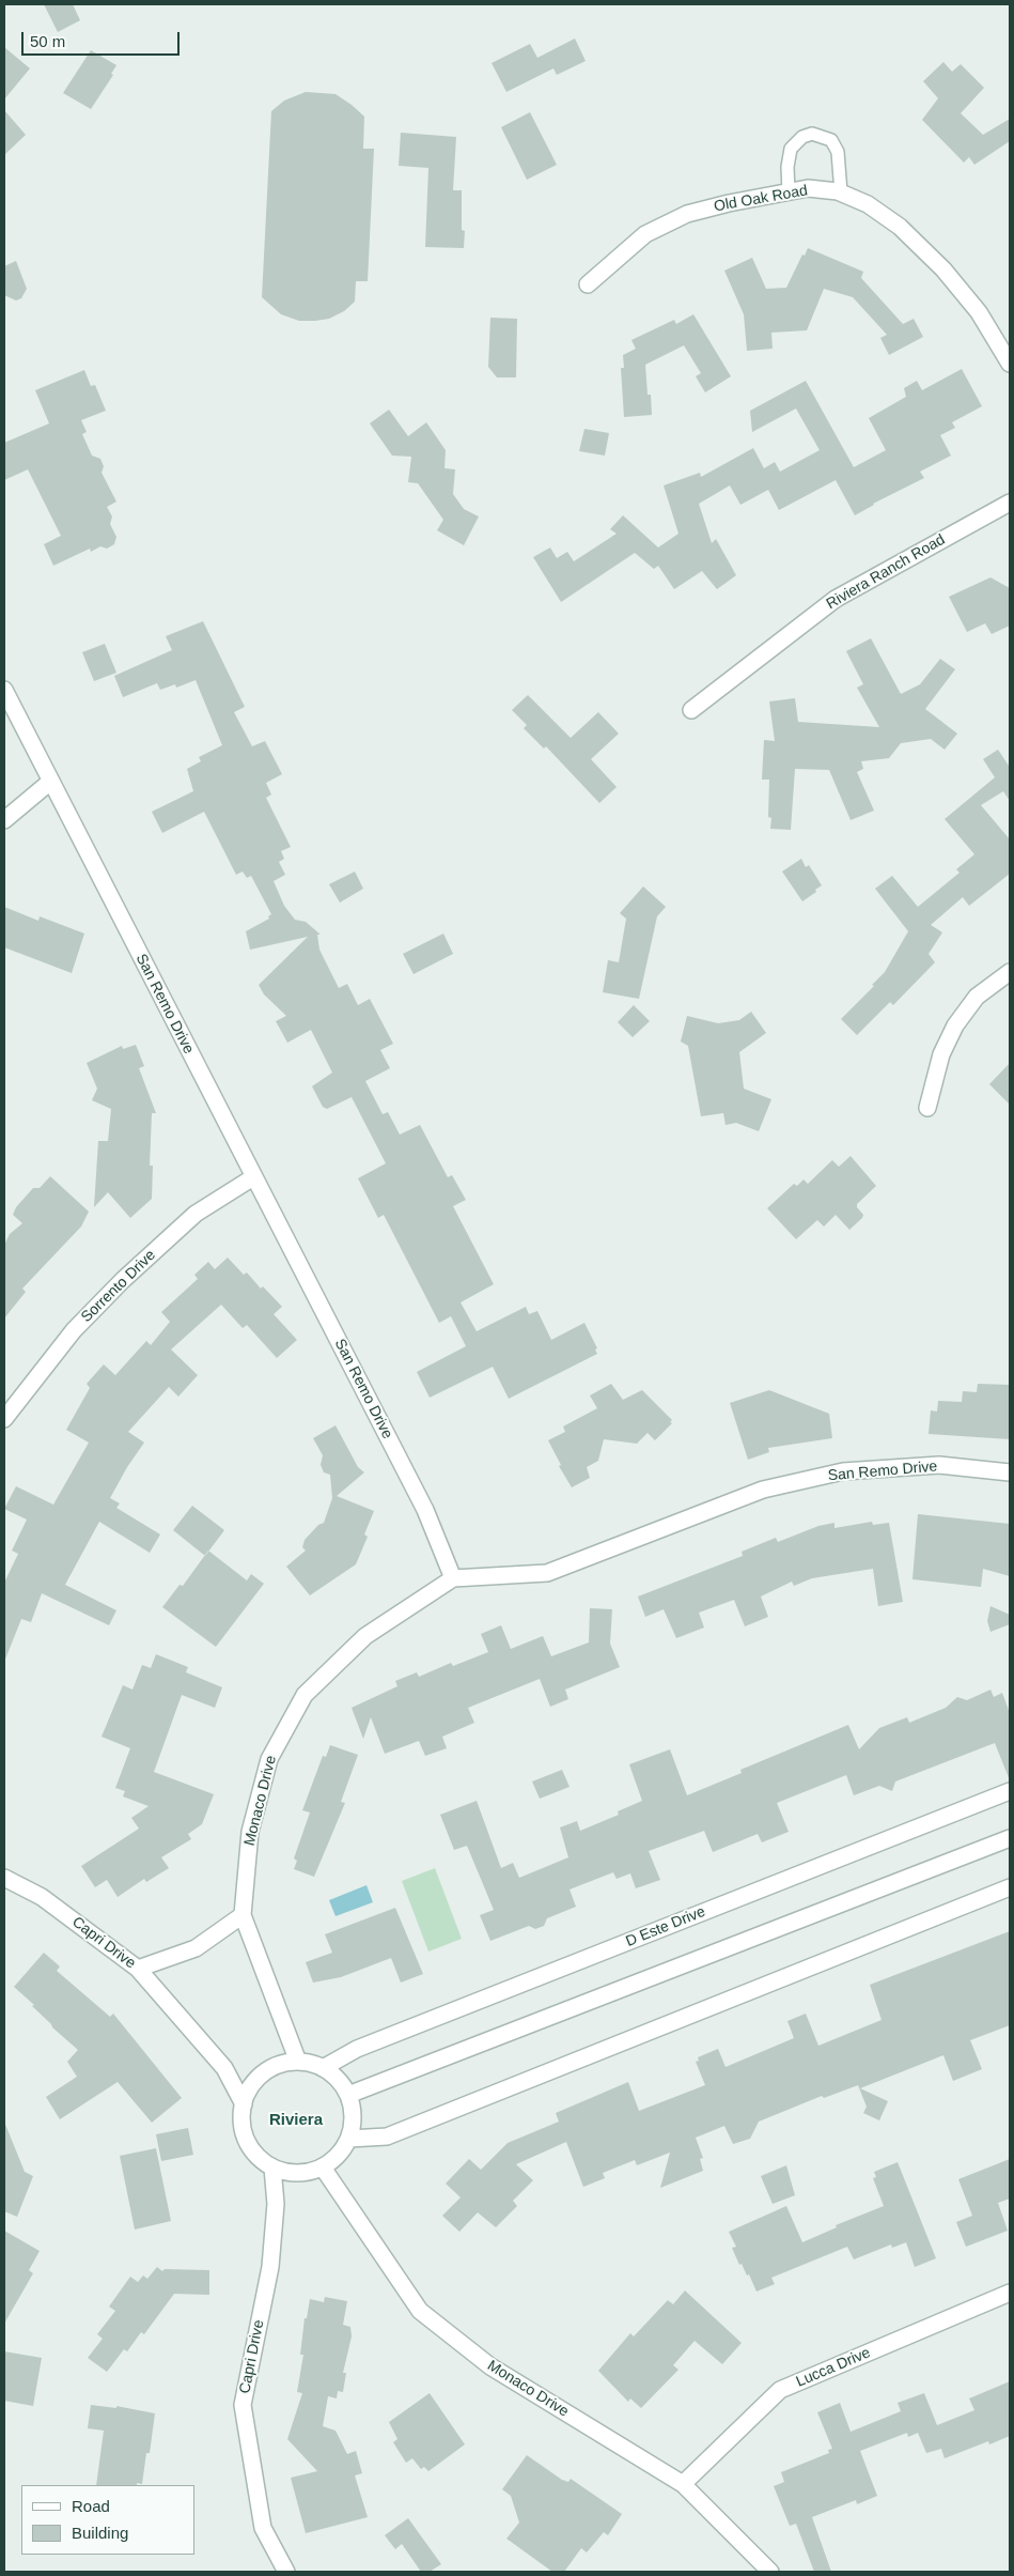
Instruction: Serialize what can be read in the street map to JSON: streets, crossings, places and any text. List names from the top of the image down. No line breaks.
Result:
{"streets":{"street":["Old Oak Road","Riviera Ranch Road","San Remo Drive","Sorrento Drive","Monaco Drive","D Este Drive","Capri Drive","Lucca Drive"]},"crossings":[["San Remo Drive","Sorrento Drive"],["San Remo Drive","Monaco Drive"],["Monaco Drive","D Este Drive"],["Monaco Drive","Capri Drive"],["Monaco Drive","Lucca Drive"],["D Este Drive","Capri Drive"]],"districts":["Riviera"],"legend":["Road","Building"],"scale_bar":"50 m"}
